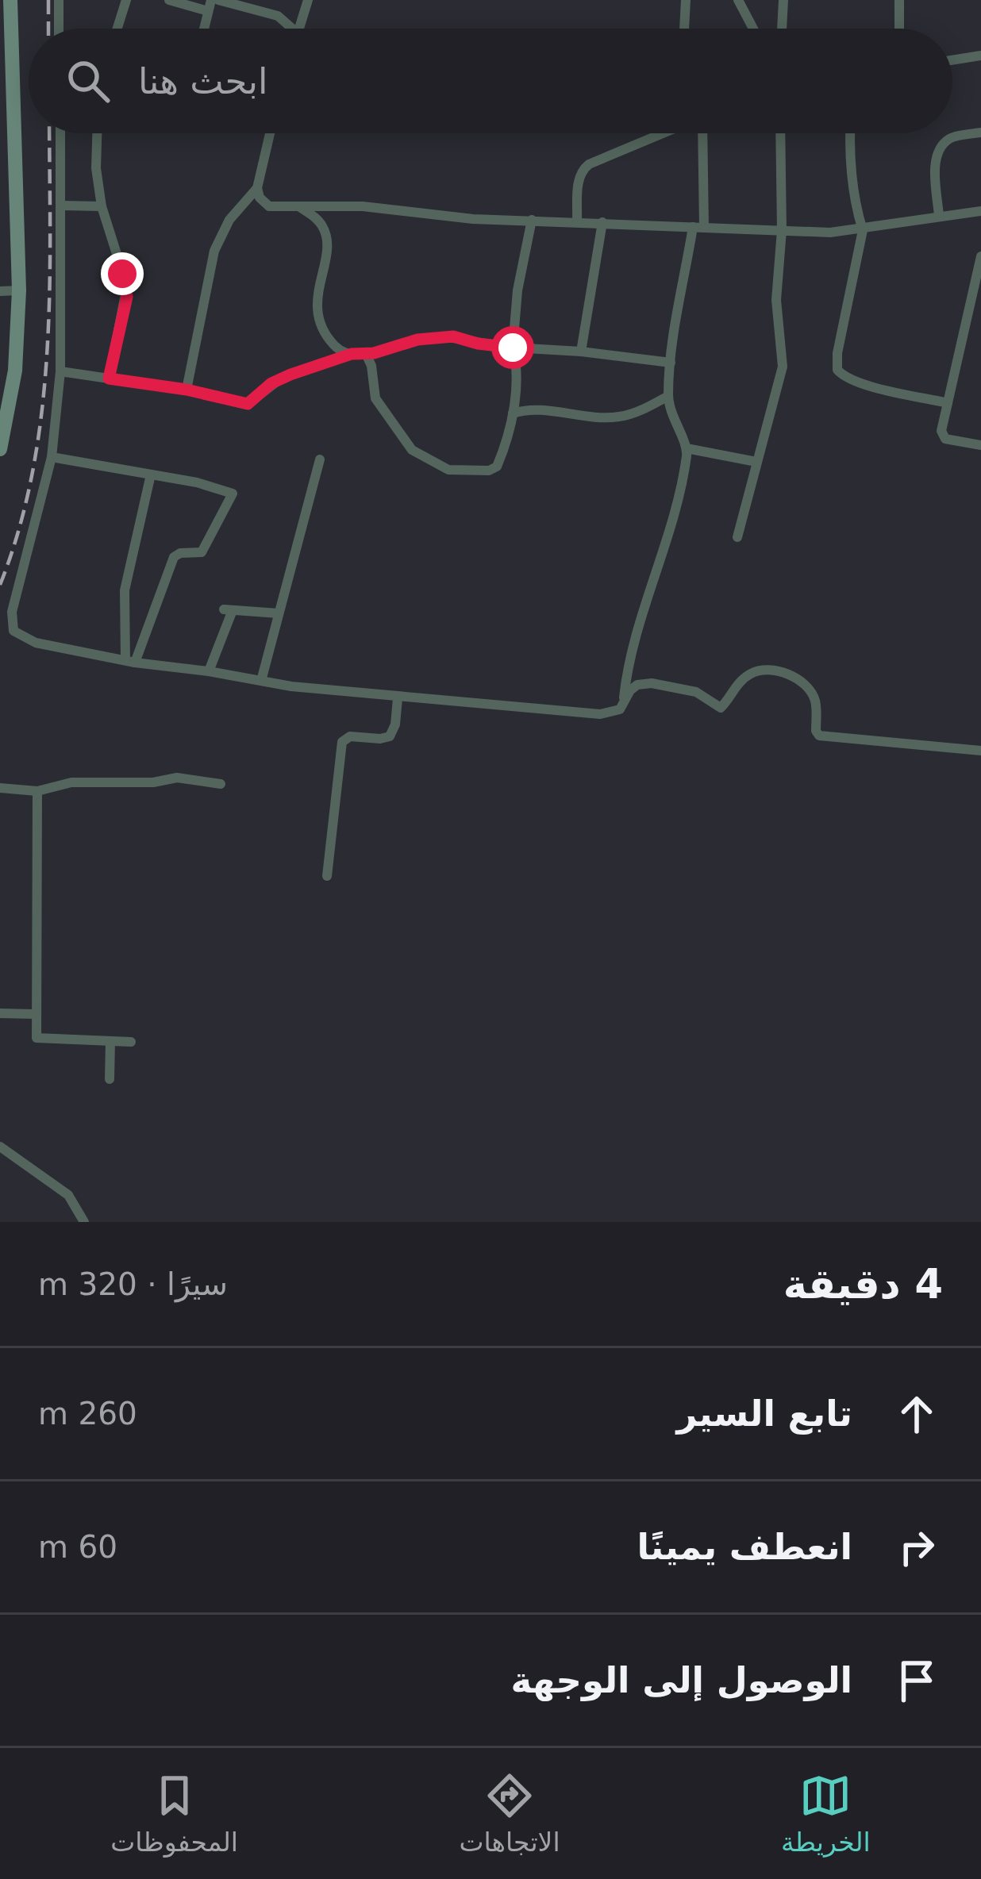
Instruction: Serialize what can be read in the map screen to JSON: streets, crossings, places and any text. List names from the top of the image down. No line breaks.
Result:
{"page":{"search":"ابحث هنا","heading":["4 دقيقة","سيرًا · 320 m"],"list":[["تابع السير","260 m"],["انعطف يمينًا","60 m"],"الوصول إلى الوجهة"],"nav":["الخريطة","الاتجاهات","المحفوظات"]}}
